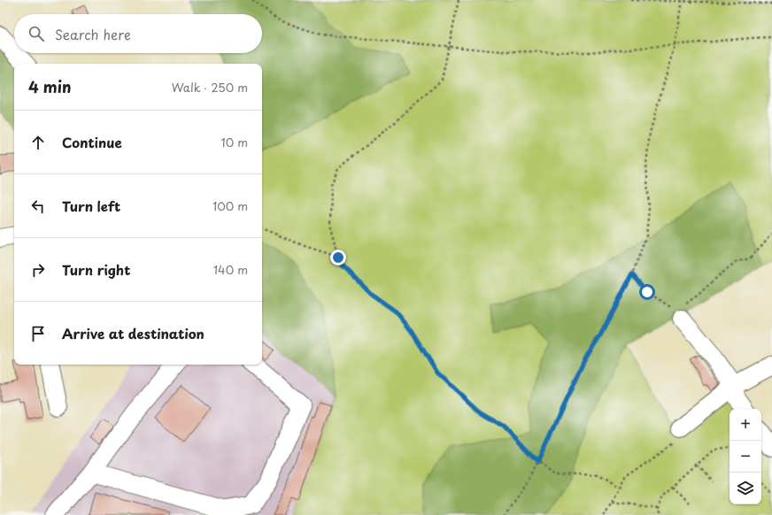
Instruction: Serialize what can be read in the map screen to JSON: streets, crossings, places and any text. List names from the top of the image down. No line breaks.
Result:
{"page":{"search":"Search here","heading":["4 min","Walk · 250 m"],"list":[["Continue","10 m"],["Turn left","100 m"],["Turn right","140 m"],"Arrive at destination"],"map_buttons":["+","−"]}}
